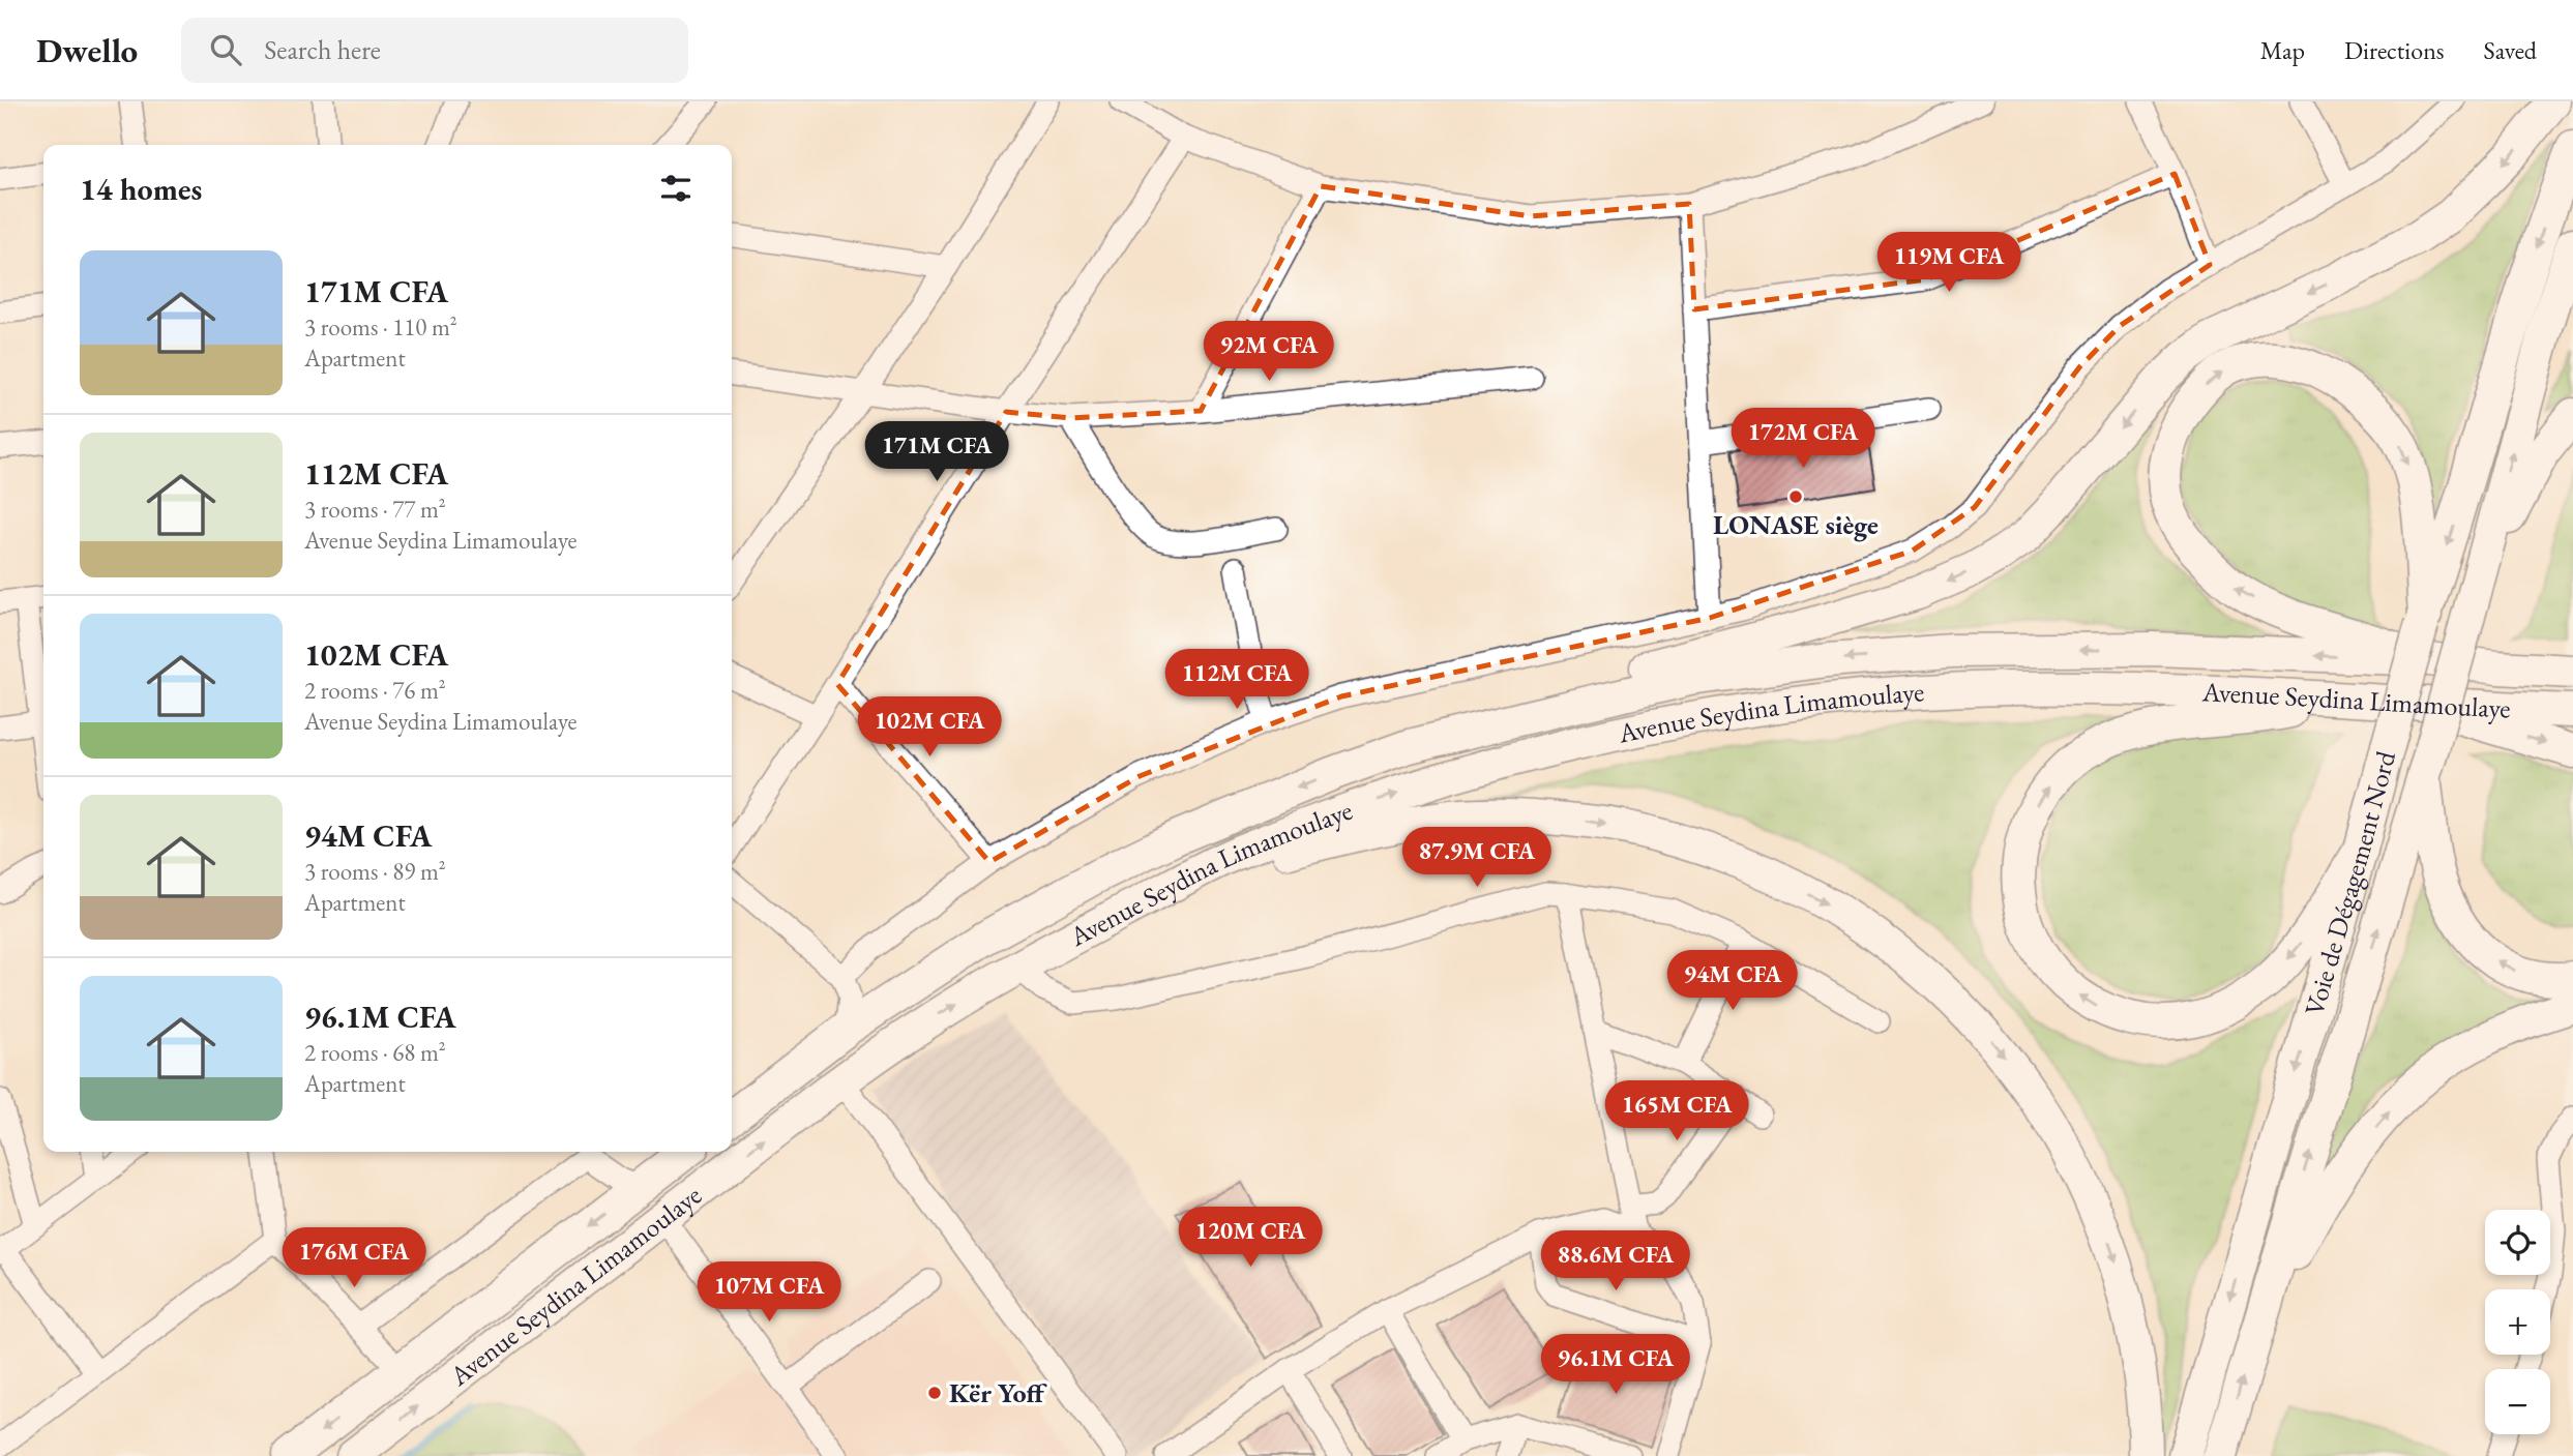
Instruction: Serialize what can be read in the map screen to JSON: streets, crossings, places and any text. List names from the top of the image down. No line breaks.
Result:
{"streets":{"highway":["Avenue Seydina Limamoulaye","Voie de Dégagement Nord"]},"places":["LONASE siège","Kër Yoff"],"page":{"header":"Dwello","search":"Search here","nav":["Map","Directions","Saved"],"heading":"14 homes","price":["119M CFA","92M CFA","172M CFA","171M CFA","112M CFA","102M CFA","87.9M CFA","94M CFA","165M CFA","120M CFA","176M CFA","88.6M CFA","107M CFA","96.1M CFA"],"list":[{"name":"171M CFA","note":"3 rooms · 110 m² · Apartment"},{"name":"112M CFA","note":"3 rooms · 77 m² · Avenue Seydina Limamoulaye"},{"name":"102M CFA","note":"2 rooms · 76 m² · Avenue Seydina Limamoulaye"},{"name":"94M CFA","note":"3 rooms · 89 m² · Apartment"},{"name":"96.1M CFA","note":"2 rooms · 68 m² · Apartment"}],"map_buttons":["+","−"]}}
